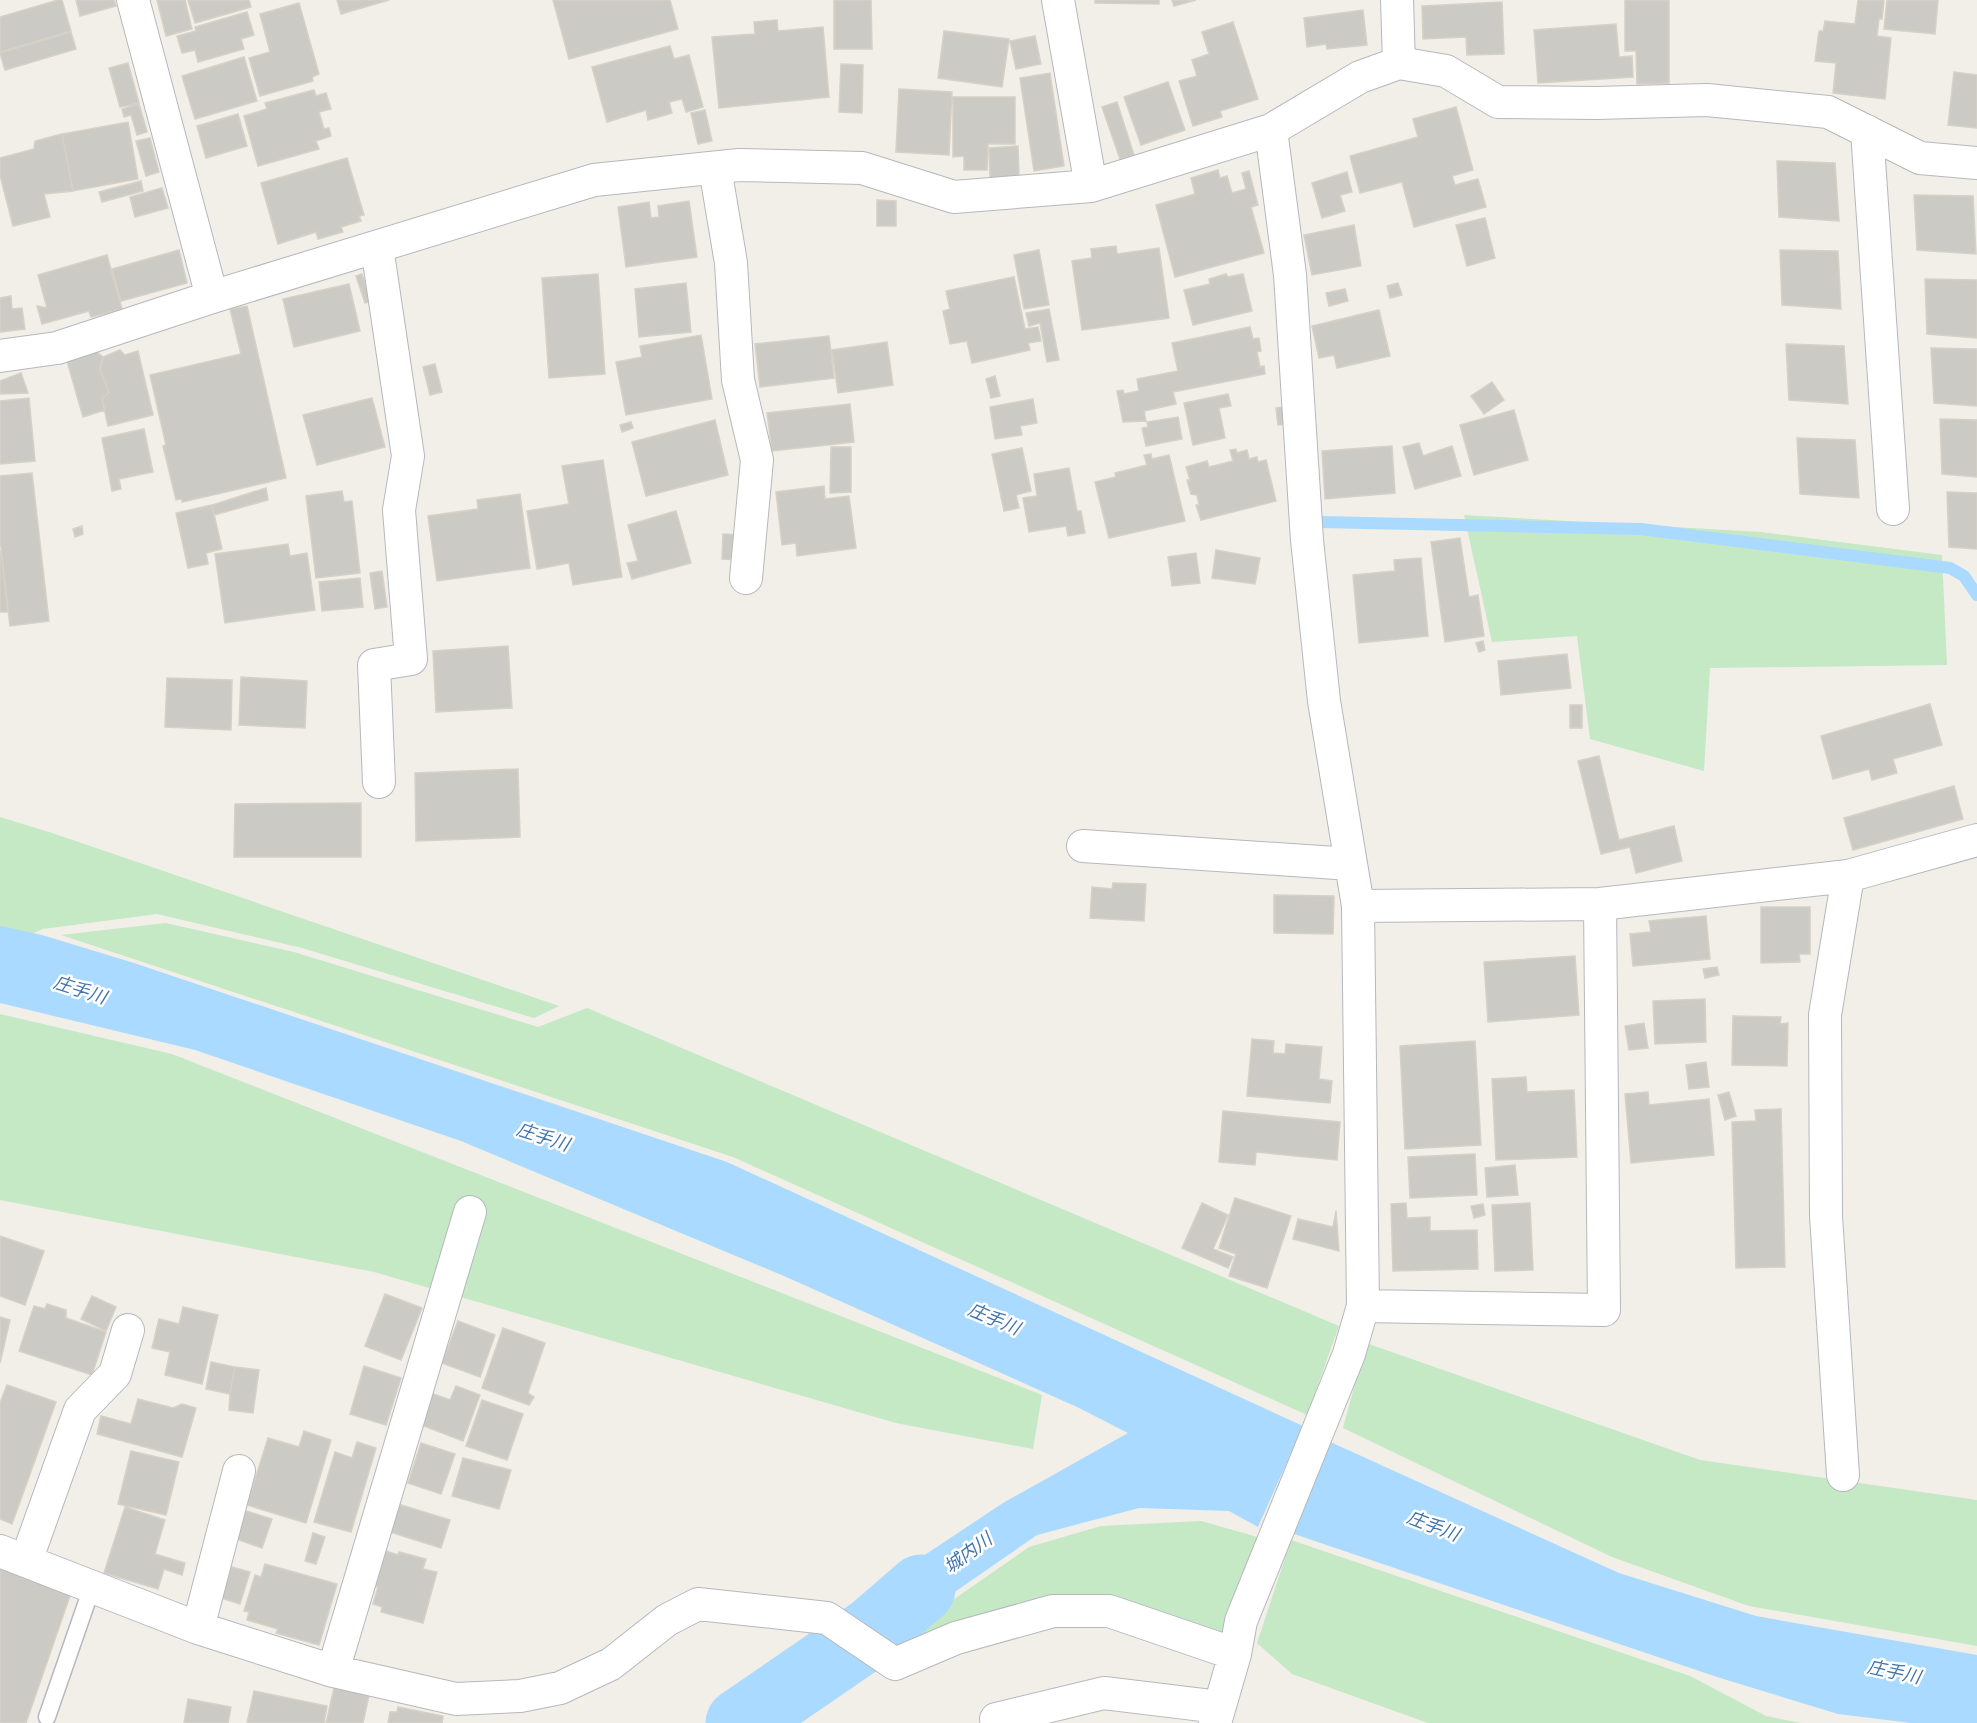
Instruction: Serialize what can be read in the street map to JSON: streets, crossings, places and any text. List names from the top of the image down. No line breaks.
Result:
{"water":["庄手川","城内川"]}
